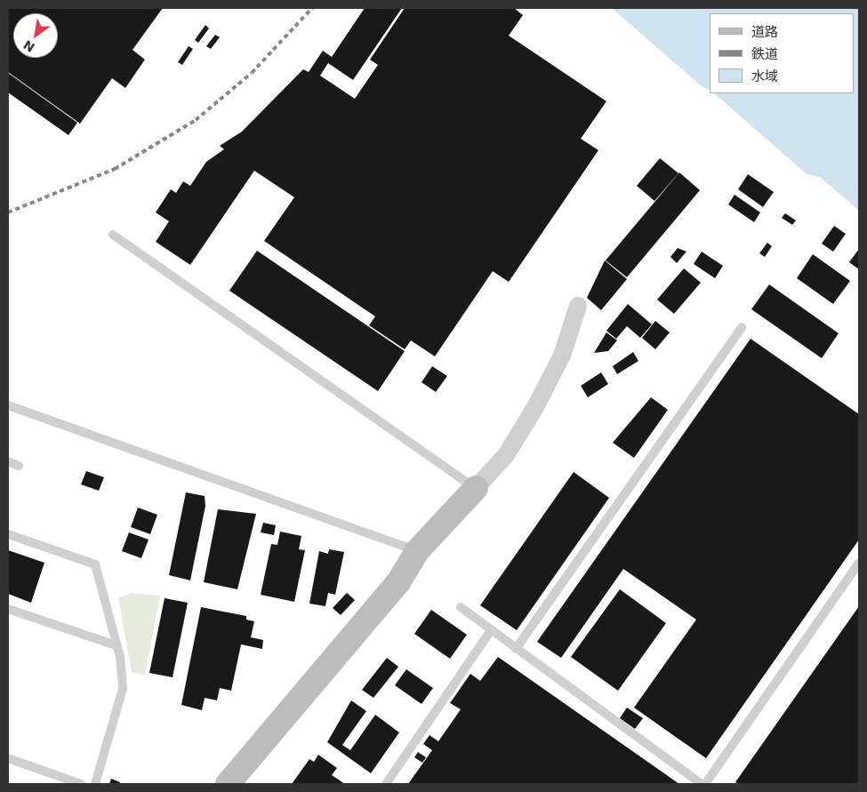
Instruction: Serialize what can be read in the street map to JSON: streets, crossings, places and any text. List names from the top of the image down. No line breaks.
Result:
{"legend":["道路","鉄道","水域"],"north":"bottom left"}
